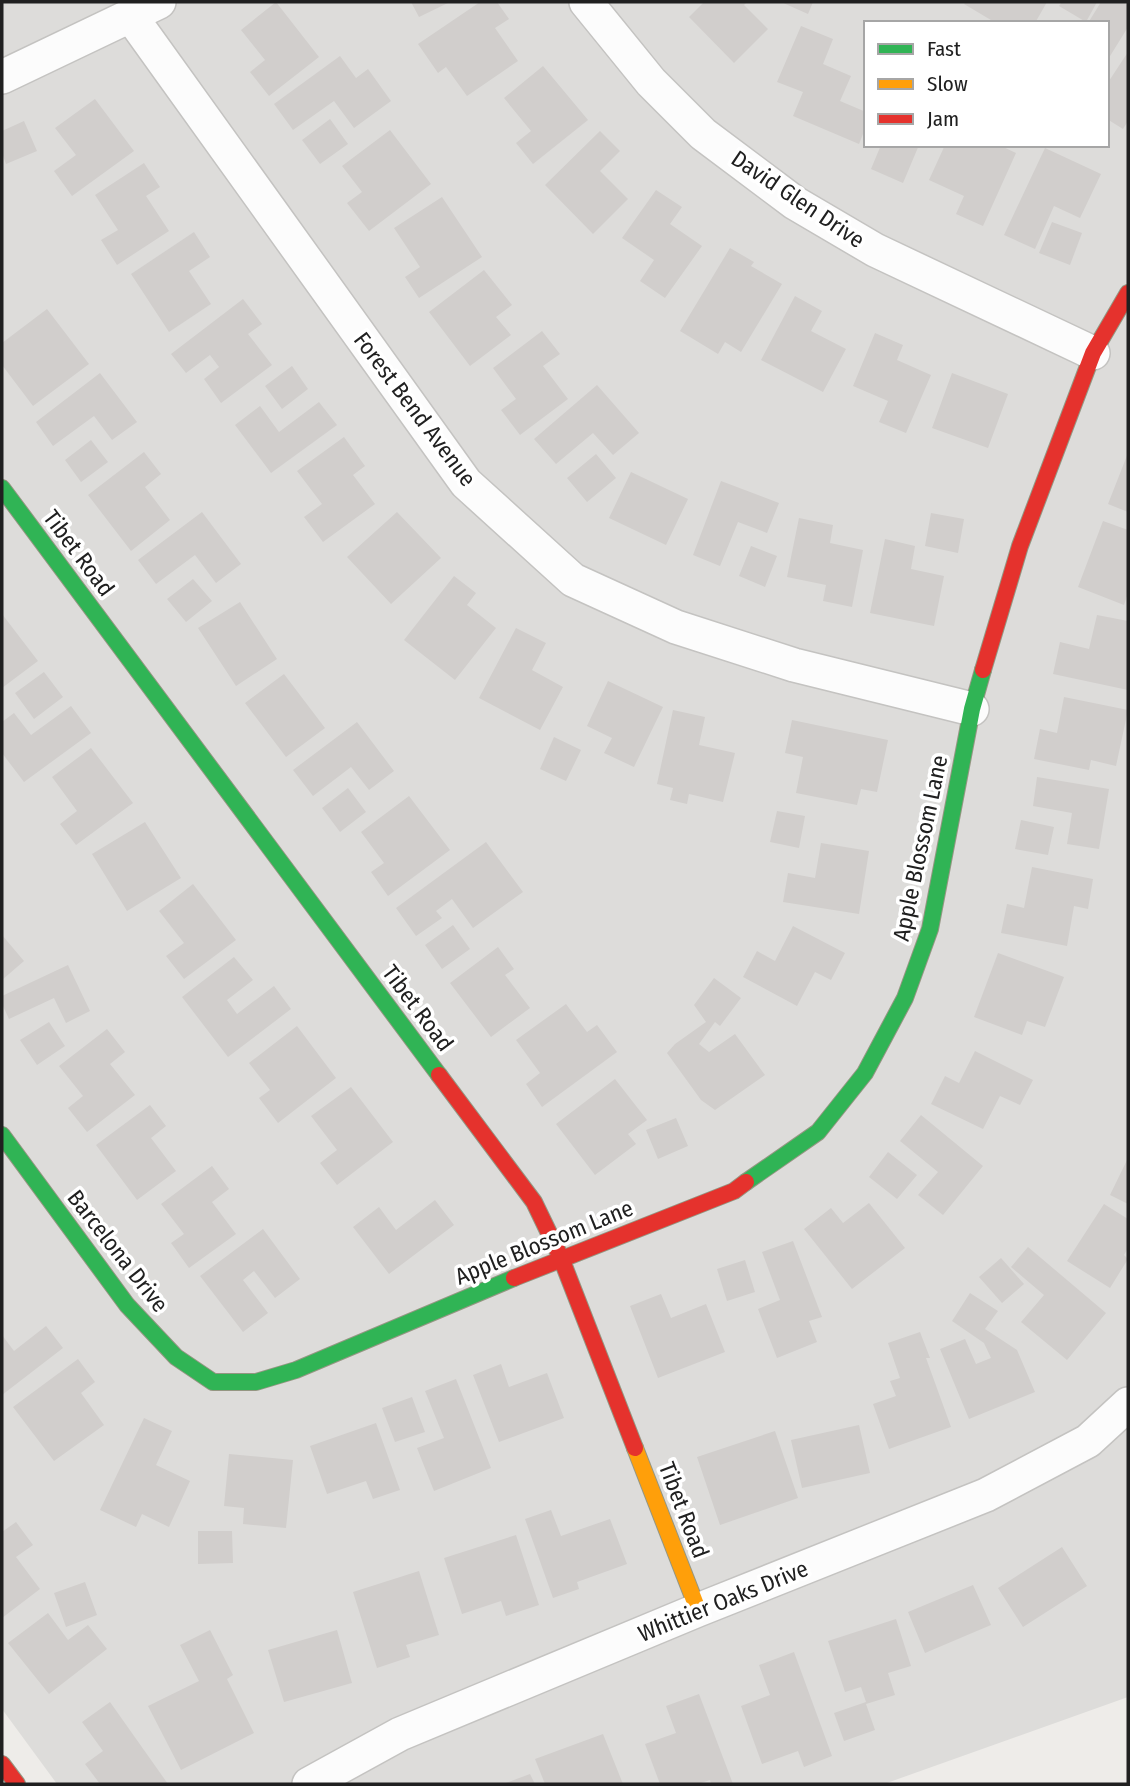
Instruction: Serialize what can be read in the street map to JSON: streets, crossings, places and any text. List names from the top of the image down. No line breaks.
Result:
{"streets":{"street":["David Glen Drive","Forest Bend Avenue","Tibet Road","Apple Blossom Lane","Barcelona Drive","Whittier Oaks Drive"]},"crossings":[["David Glen Drive","Apple Blossom Lane"],["Forest Bend Avenue","Apple Blossom Lane"],["Tibet Road","Apple Blossom Lane"],["Tibet Road","Whittier Oaks Drive"],["Apple Blossom Lane","Barcelona Drive"]],"legend":["Fast","Slow","Jam"]}
